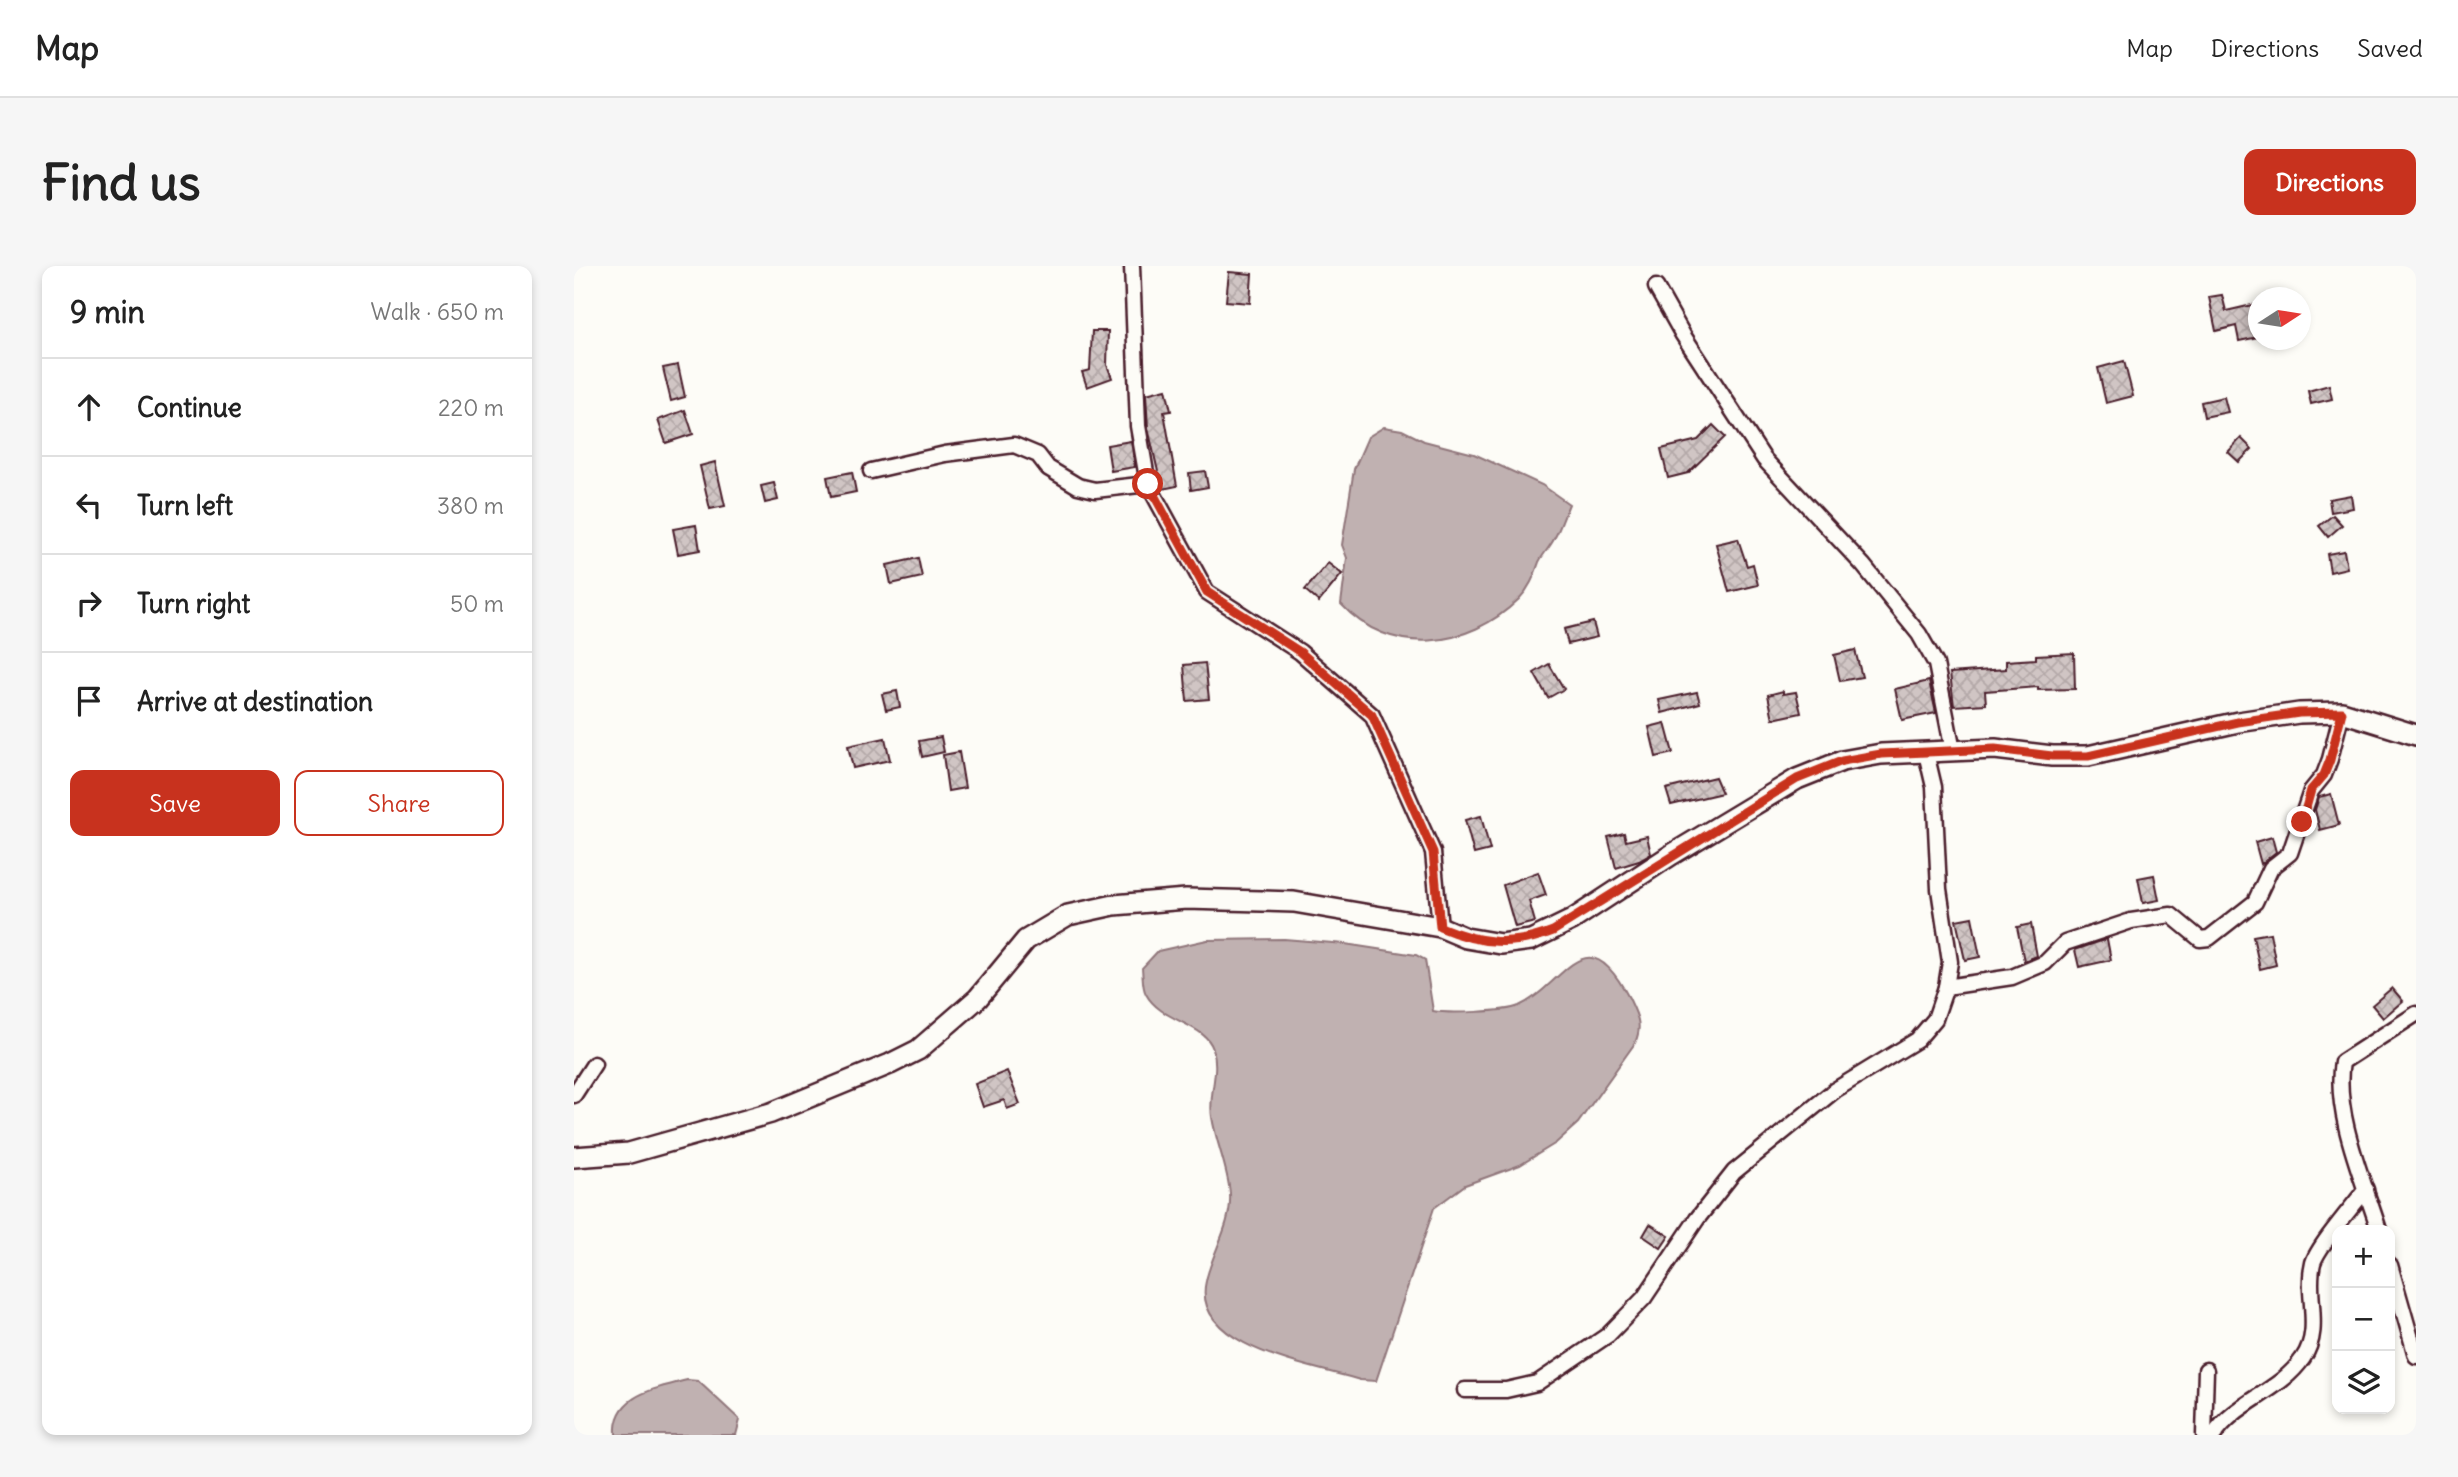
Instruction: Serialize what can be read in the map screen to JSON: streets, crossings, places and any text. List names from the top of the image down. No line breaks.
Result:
{"north":"right","page":{"header":"Map","nav":["Map","Directions","Saved"],"buttons":["Directions",["Save","Share"]],"title":"Find us","heading":["9 min","Walk · 650 m"],"list":[["Continue","220 m"],["Turn left","380 m"],["Turn right","50 m"],"Arrive at destination"],"map_buttons":["+","−"]}}
